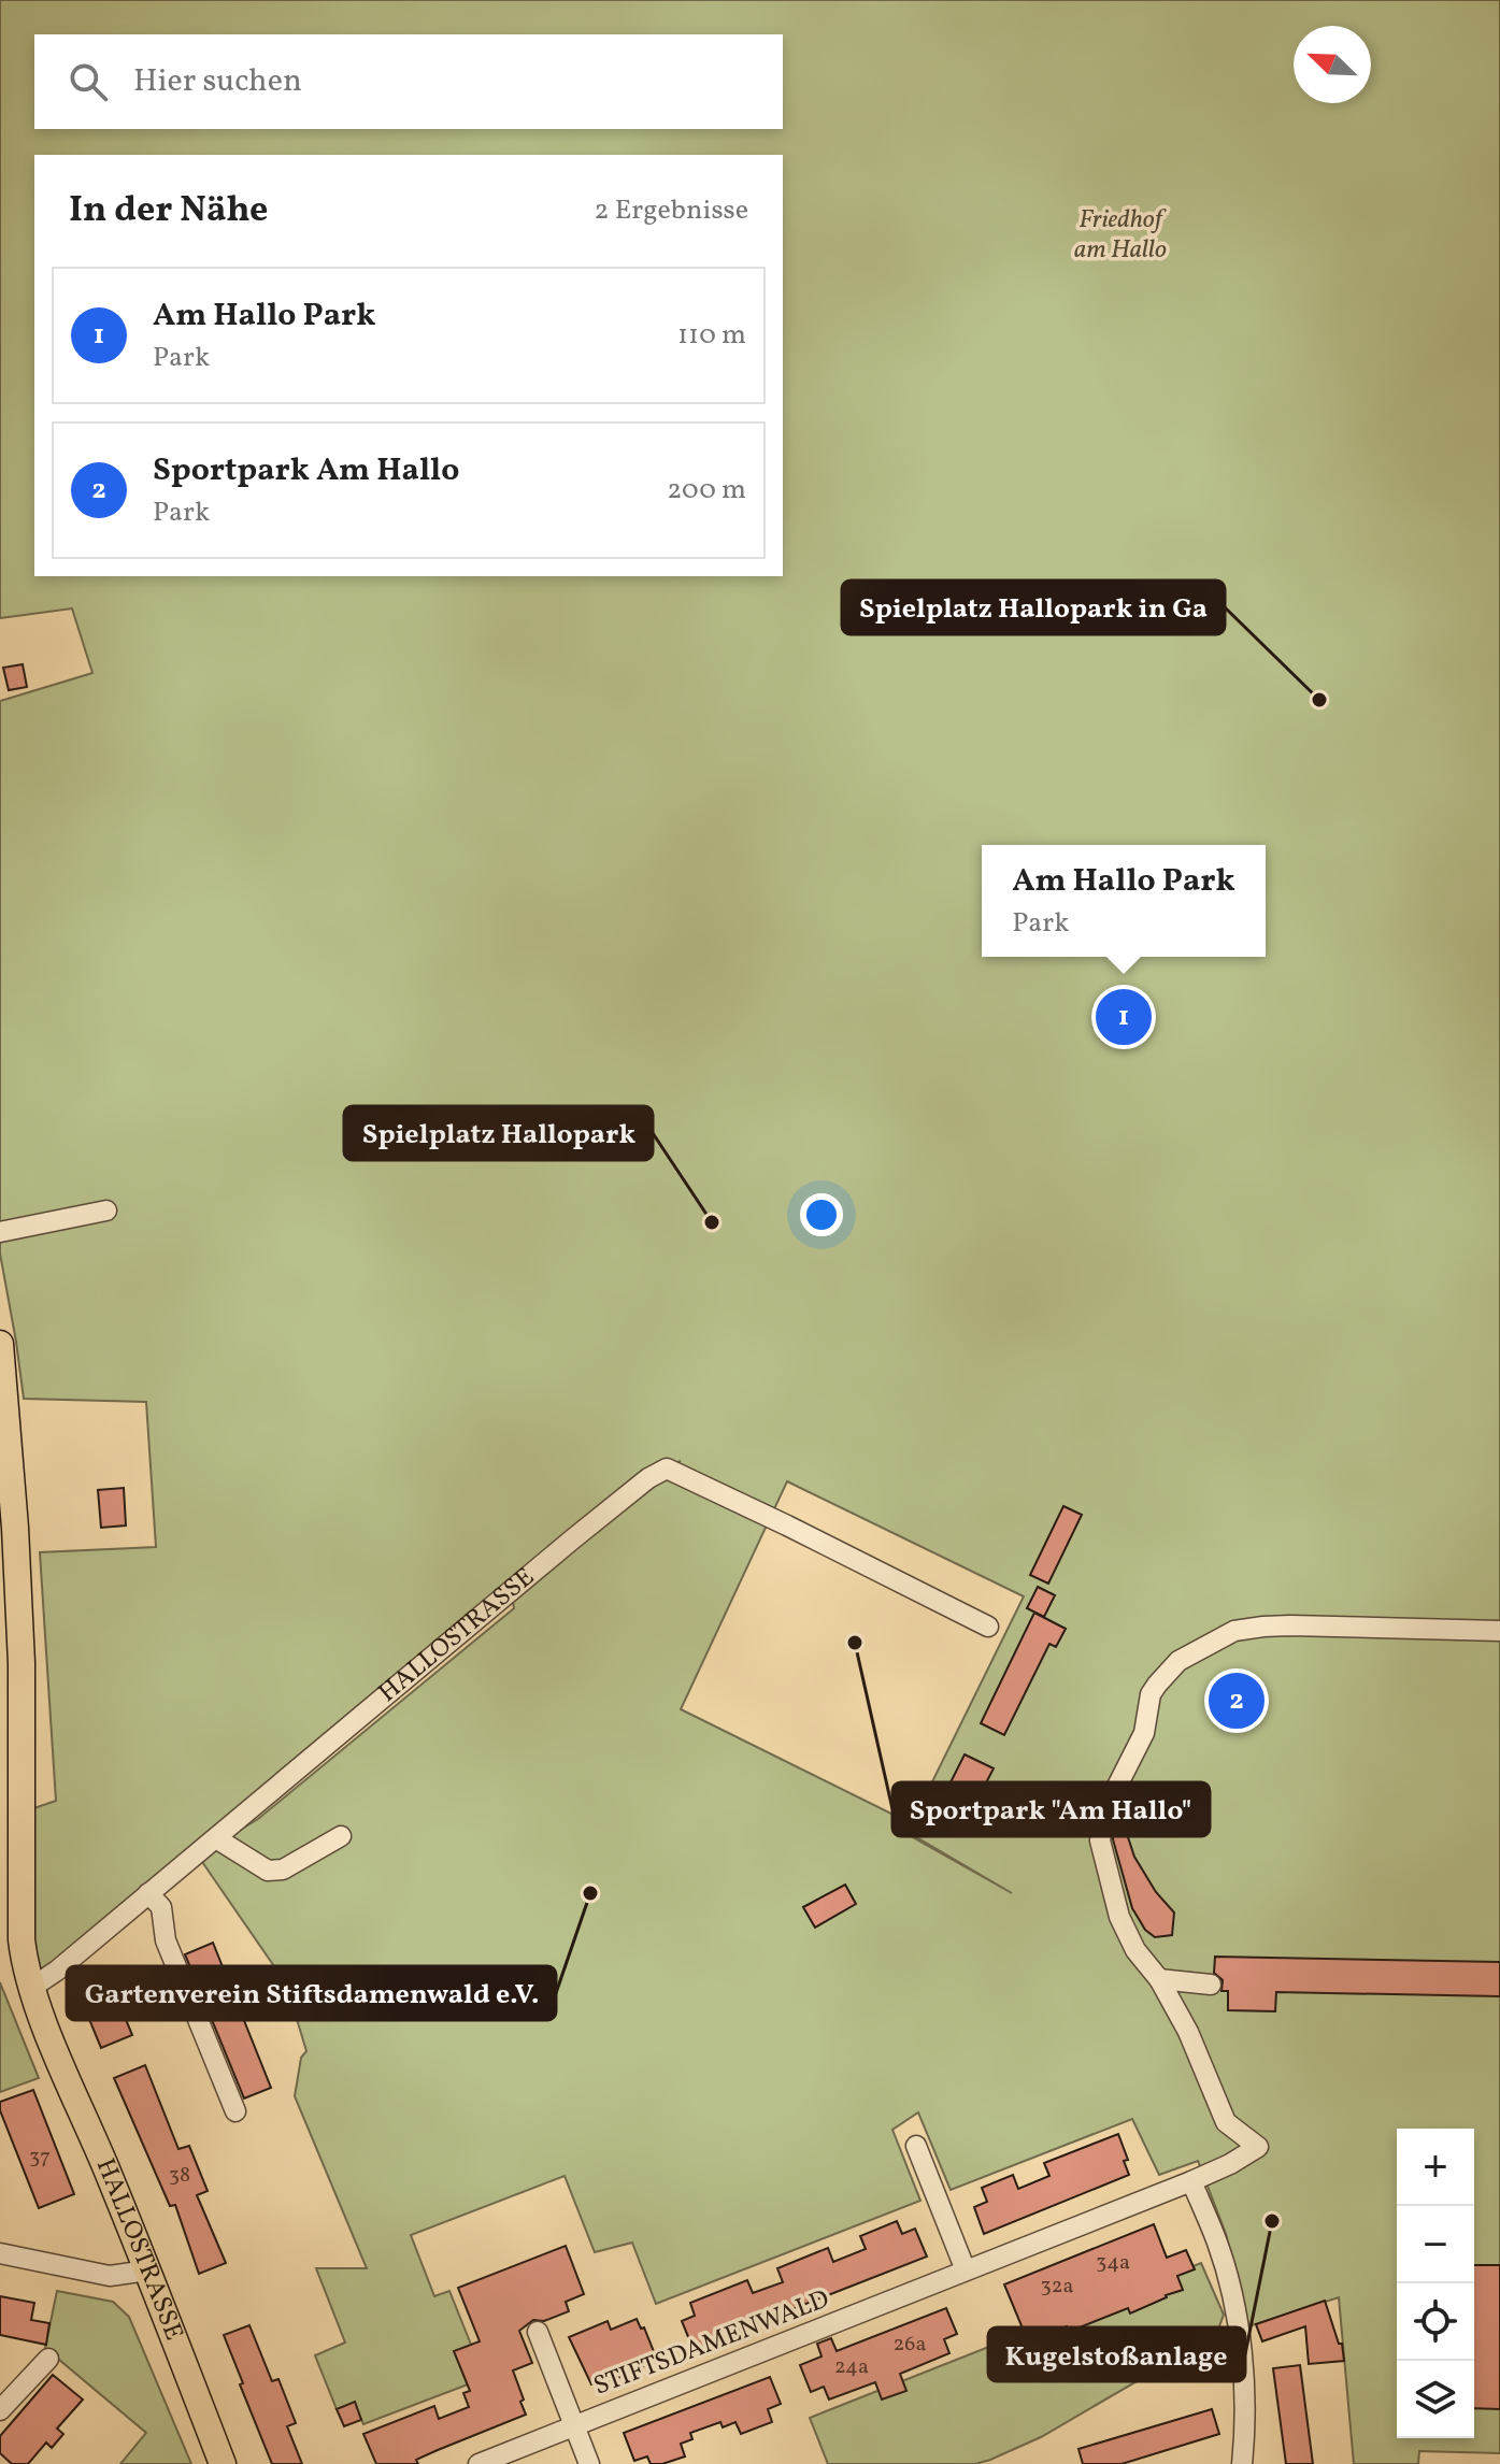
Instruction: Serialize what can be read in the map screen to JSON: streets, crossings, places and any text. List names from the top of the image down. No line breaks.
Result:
{"streets":{"main road":["HALLOSTRASSE"],"street":["STIFTSDAMENWALD"]},"parks":["Friedhof am Hallo"],"places":["Spielplatz Hallopark in Ga","Spielplatz Hallopark","Sportpark \"Am Hallo\"","Gartenverein Stiftsdamenwald e.V.","Kugelstoßanlage"],"house_numbers":["37","38","34a","32a","26a","24a"],"north":"top left","page":{"search":"Hier suchen","heading":["In der Nähe","2 Ergebnisse"],"list":[{"mark":"1","name":"Am Hallo Park","note":"Park","value":"110 m"},{"mark":"2","name":"Sportpark Am Hallo","note":"Park","value":"200 m"}],"popup":["Am Hallo Park","Park"],"pins":["1","2"],"map_buttons":["+","−"]}}
